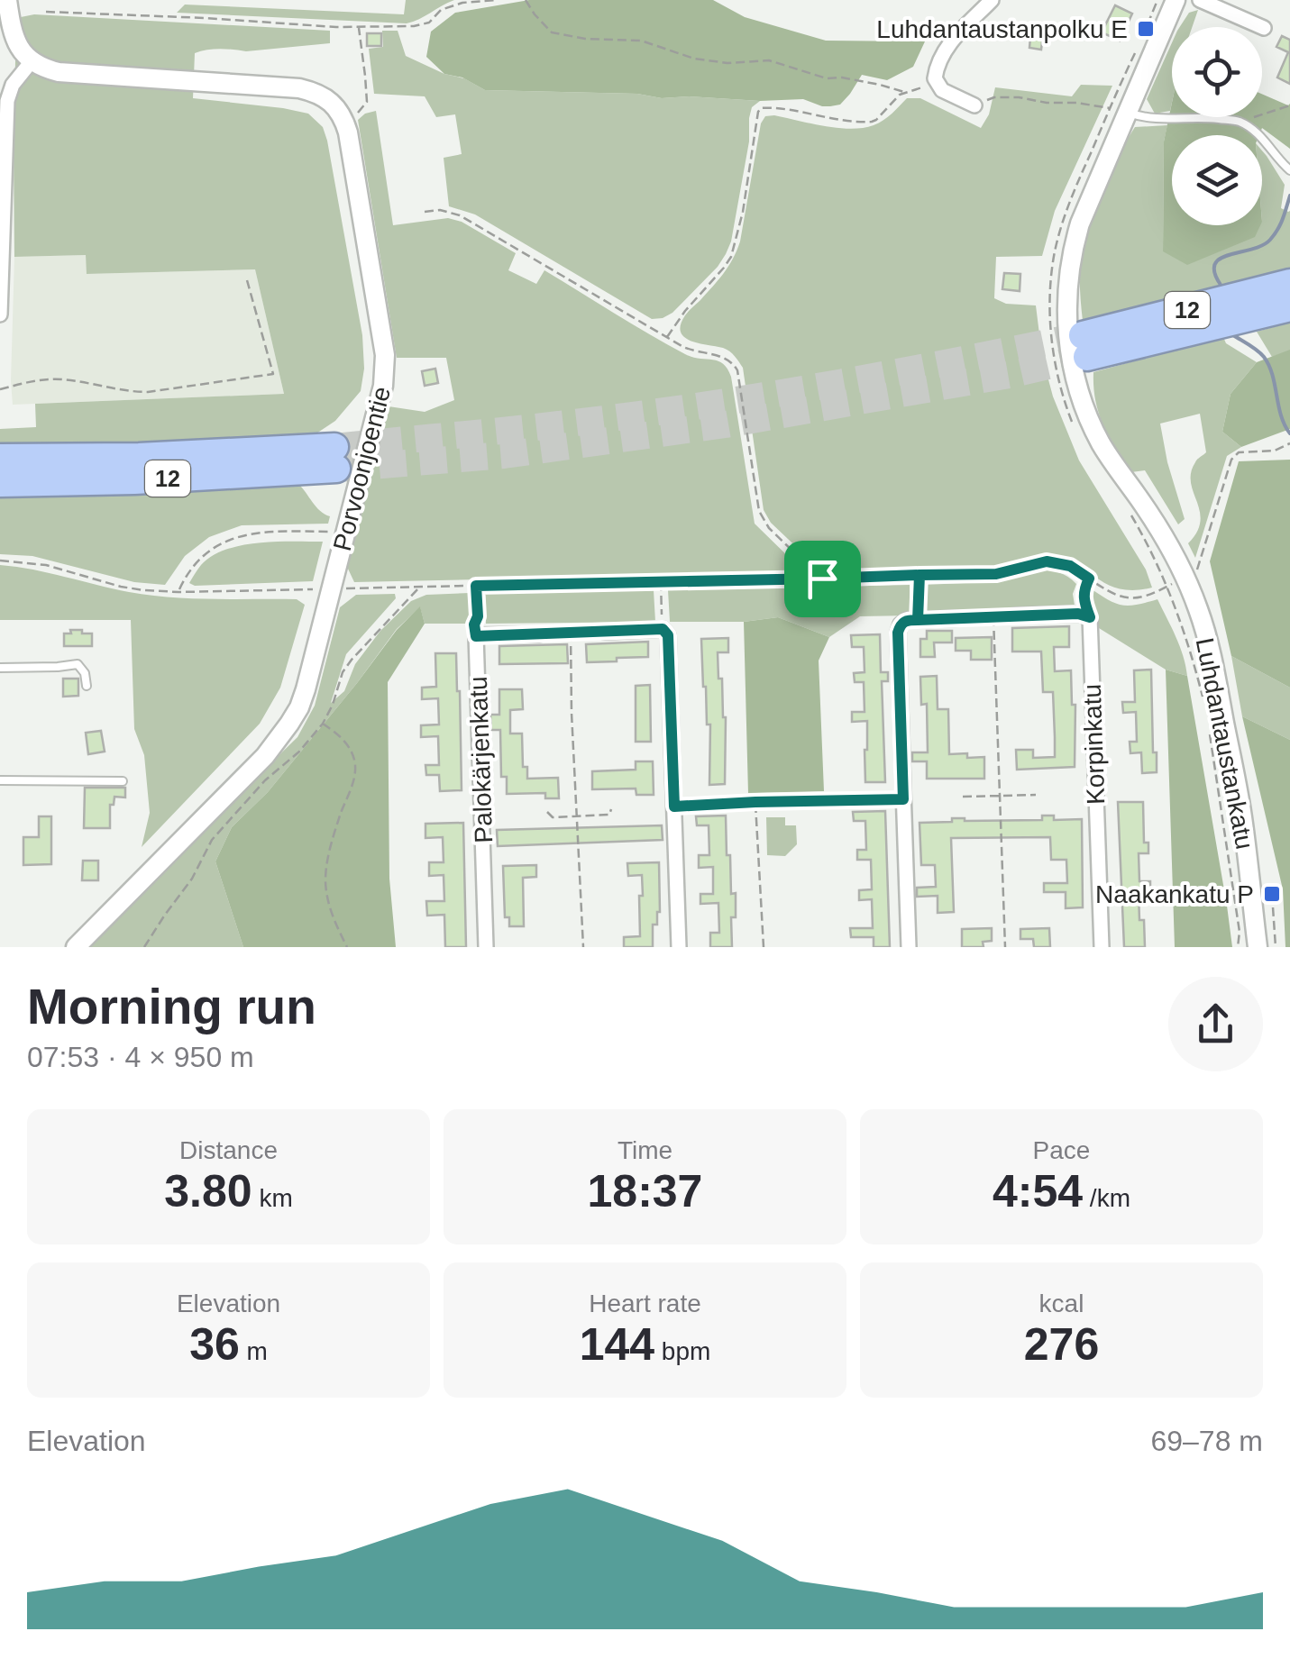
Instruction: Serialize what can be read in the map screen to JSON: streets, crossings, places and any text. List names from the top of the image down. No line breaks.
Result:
{"streets":{"highway":["12"],"street":["Porvoonjoentie","Luhdantaustankatu","Korpinkatu","Palokärjenkatu"]},"places":{"transit":["Luhdantaustanpolku E","Naakankatu P"]},"page":{"heading":["Morning run","07:53 · 4 × 950 m"],"stats":[["Distance","3.80 km"],["Time","18:37"],["Pace","4:54 /km"],["Elevation","36 m"],["Heart rate","144 bpm"],["kcal","276"]],"chart":["Elevation","69–78 m"]}}
